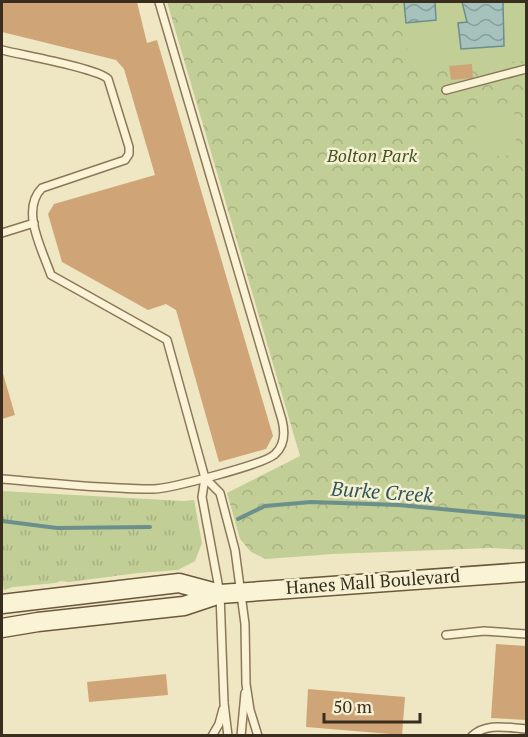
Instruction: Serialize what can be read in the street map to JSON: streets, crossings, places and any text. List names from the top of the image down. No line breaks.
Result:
{"streets":{"main road":["Hanes Mall Boulevard"]},"water":["Burke Creek"],"parks":["Bolton Park"],"scale_bar":"50 m"}
